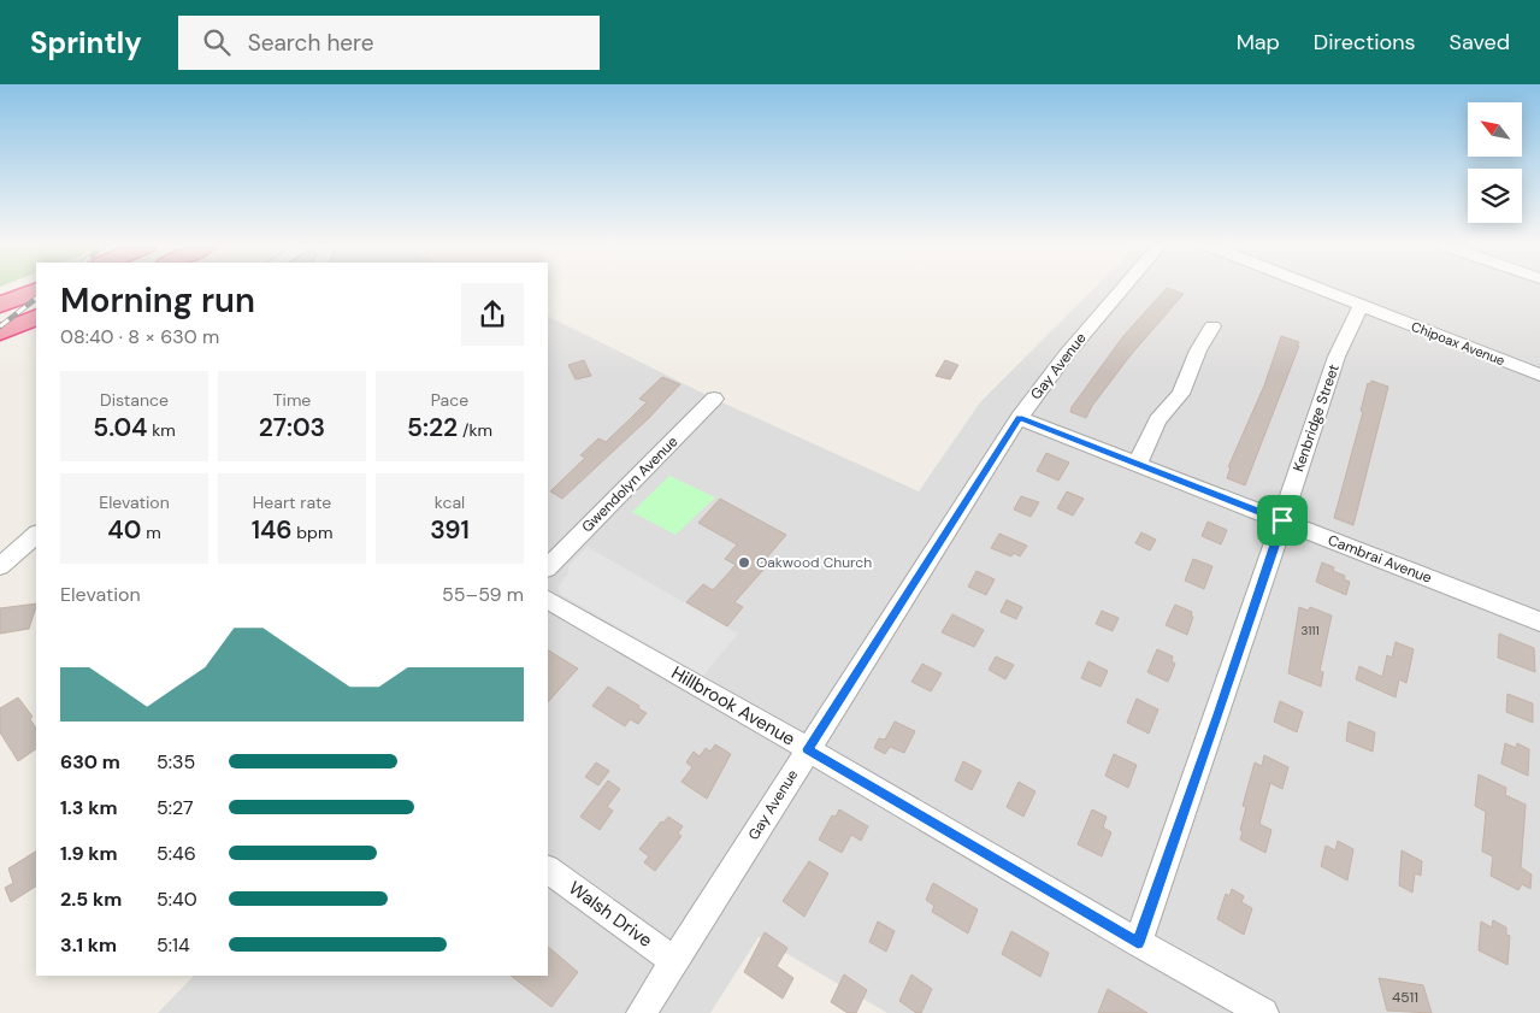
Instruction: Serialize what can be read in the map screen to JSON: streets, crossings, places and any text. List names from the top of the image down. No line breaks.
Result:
{"streets":{"street":["Chipoax Avenue","Gay Avenue","Kenbridge Street","Gwendolyn Avenue","Cambrai Avenue","Hillbrook Avenue","Walsh Drive"]},"crossings":[["Chipoax Avenue","Kenbridge Street"],["Gay Avenue","Cambrai Avenue"],["Gay Avenue","Hillbrook Avenue"],["Gay Avenue","Walsh Drive"],["Kenbridge Street","Cambrai Avenue"],["Kenbridge Street","Hillbrook Avenue"]],"places":["Oakwood Church"],"house_numbers":["3111","4511"],"north":"top left","page":{"header":"Sprintly","search":"Search here","nav":["Map","Directions","Saved"],"heading":["Morning run","08:40 · 8 × 630 m"],"stats":[["Distance","5.04 km"],["Time","27:03"],["Pace","5:22 /km"],["Elevation","40 m"],["Heart rate","146 bpm"],["kcal","391"]],"chart":["Elevation","55–59 m"],"list":[{"name":"630 m","note":"5:35"},{"name":"1.3 km","note":"5:27"},{"name":"1.9 km","note":"5:46"},{"name":"2.5 km","note":"5:40"},{"name":"3.1 km","note":"5:14"}]}}
